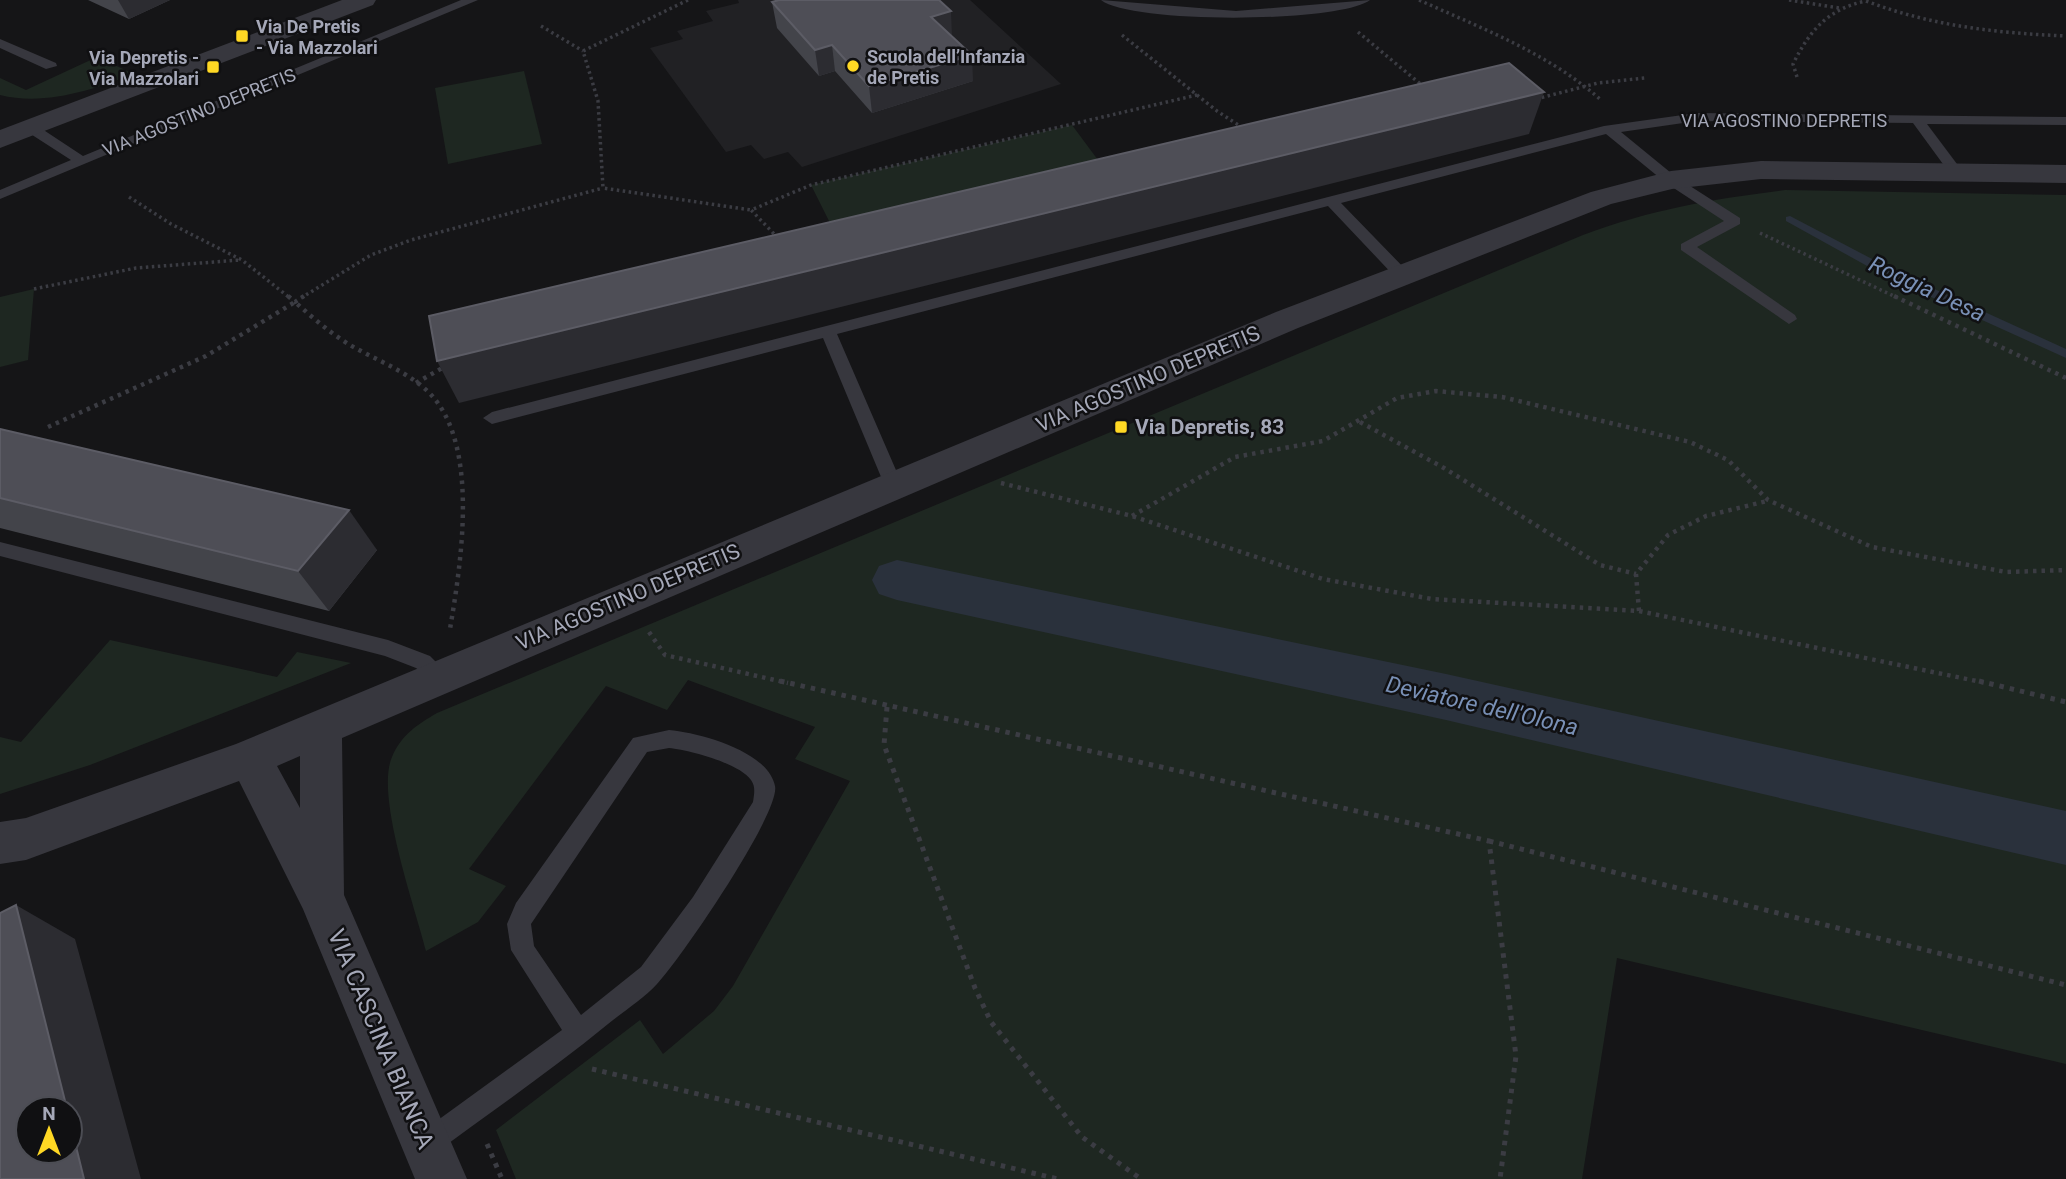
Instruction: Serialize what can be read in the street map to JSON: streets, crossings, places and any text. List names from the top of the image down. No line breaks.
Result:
{"streets":{"street":["VIA AGOSTINO DEPRETIS","VIA CASCINA BIANCA"]},"crossings":[["VIA AGOSTINO DEPRETIS","VIA CASCINA BIANCA"]],"water":["Roggia Desa","Deviatore dell'Olona"],"places":{"transit":["Via De Pretis - Via Mazzolari","Via Depretis - Via Mazzolari","Via Depretis, 83"],"other":["Scuola dell’Infanzia de Pretis"]},"north":"top"}
